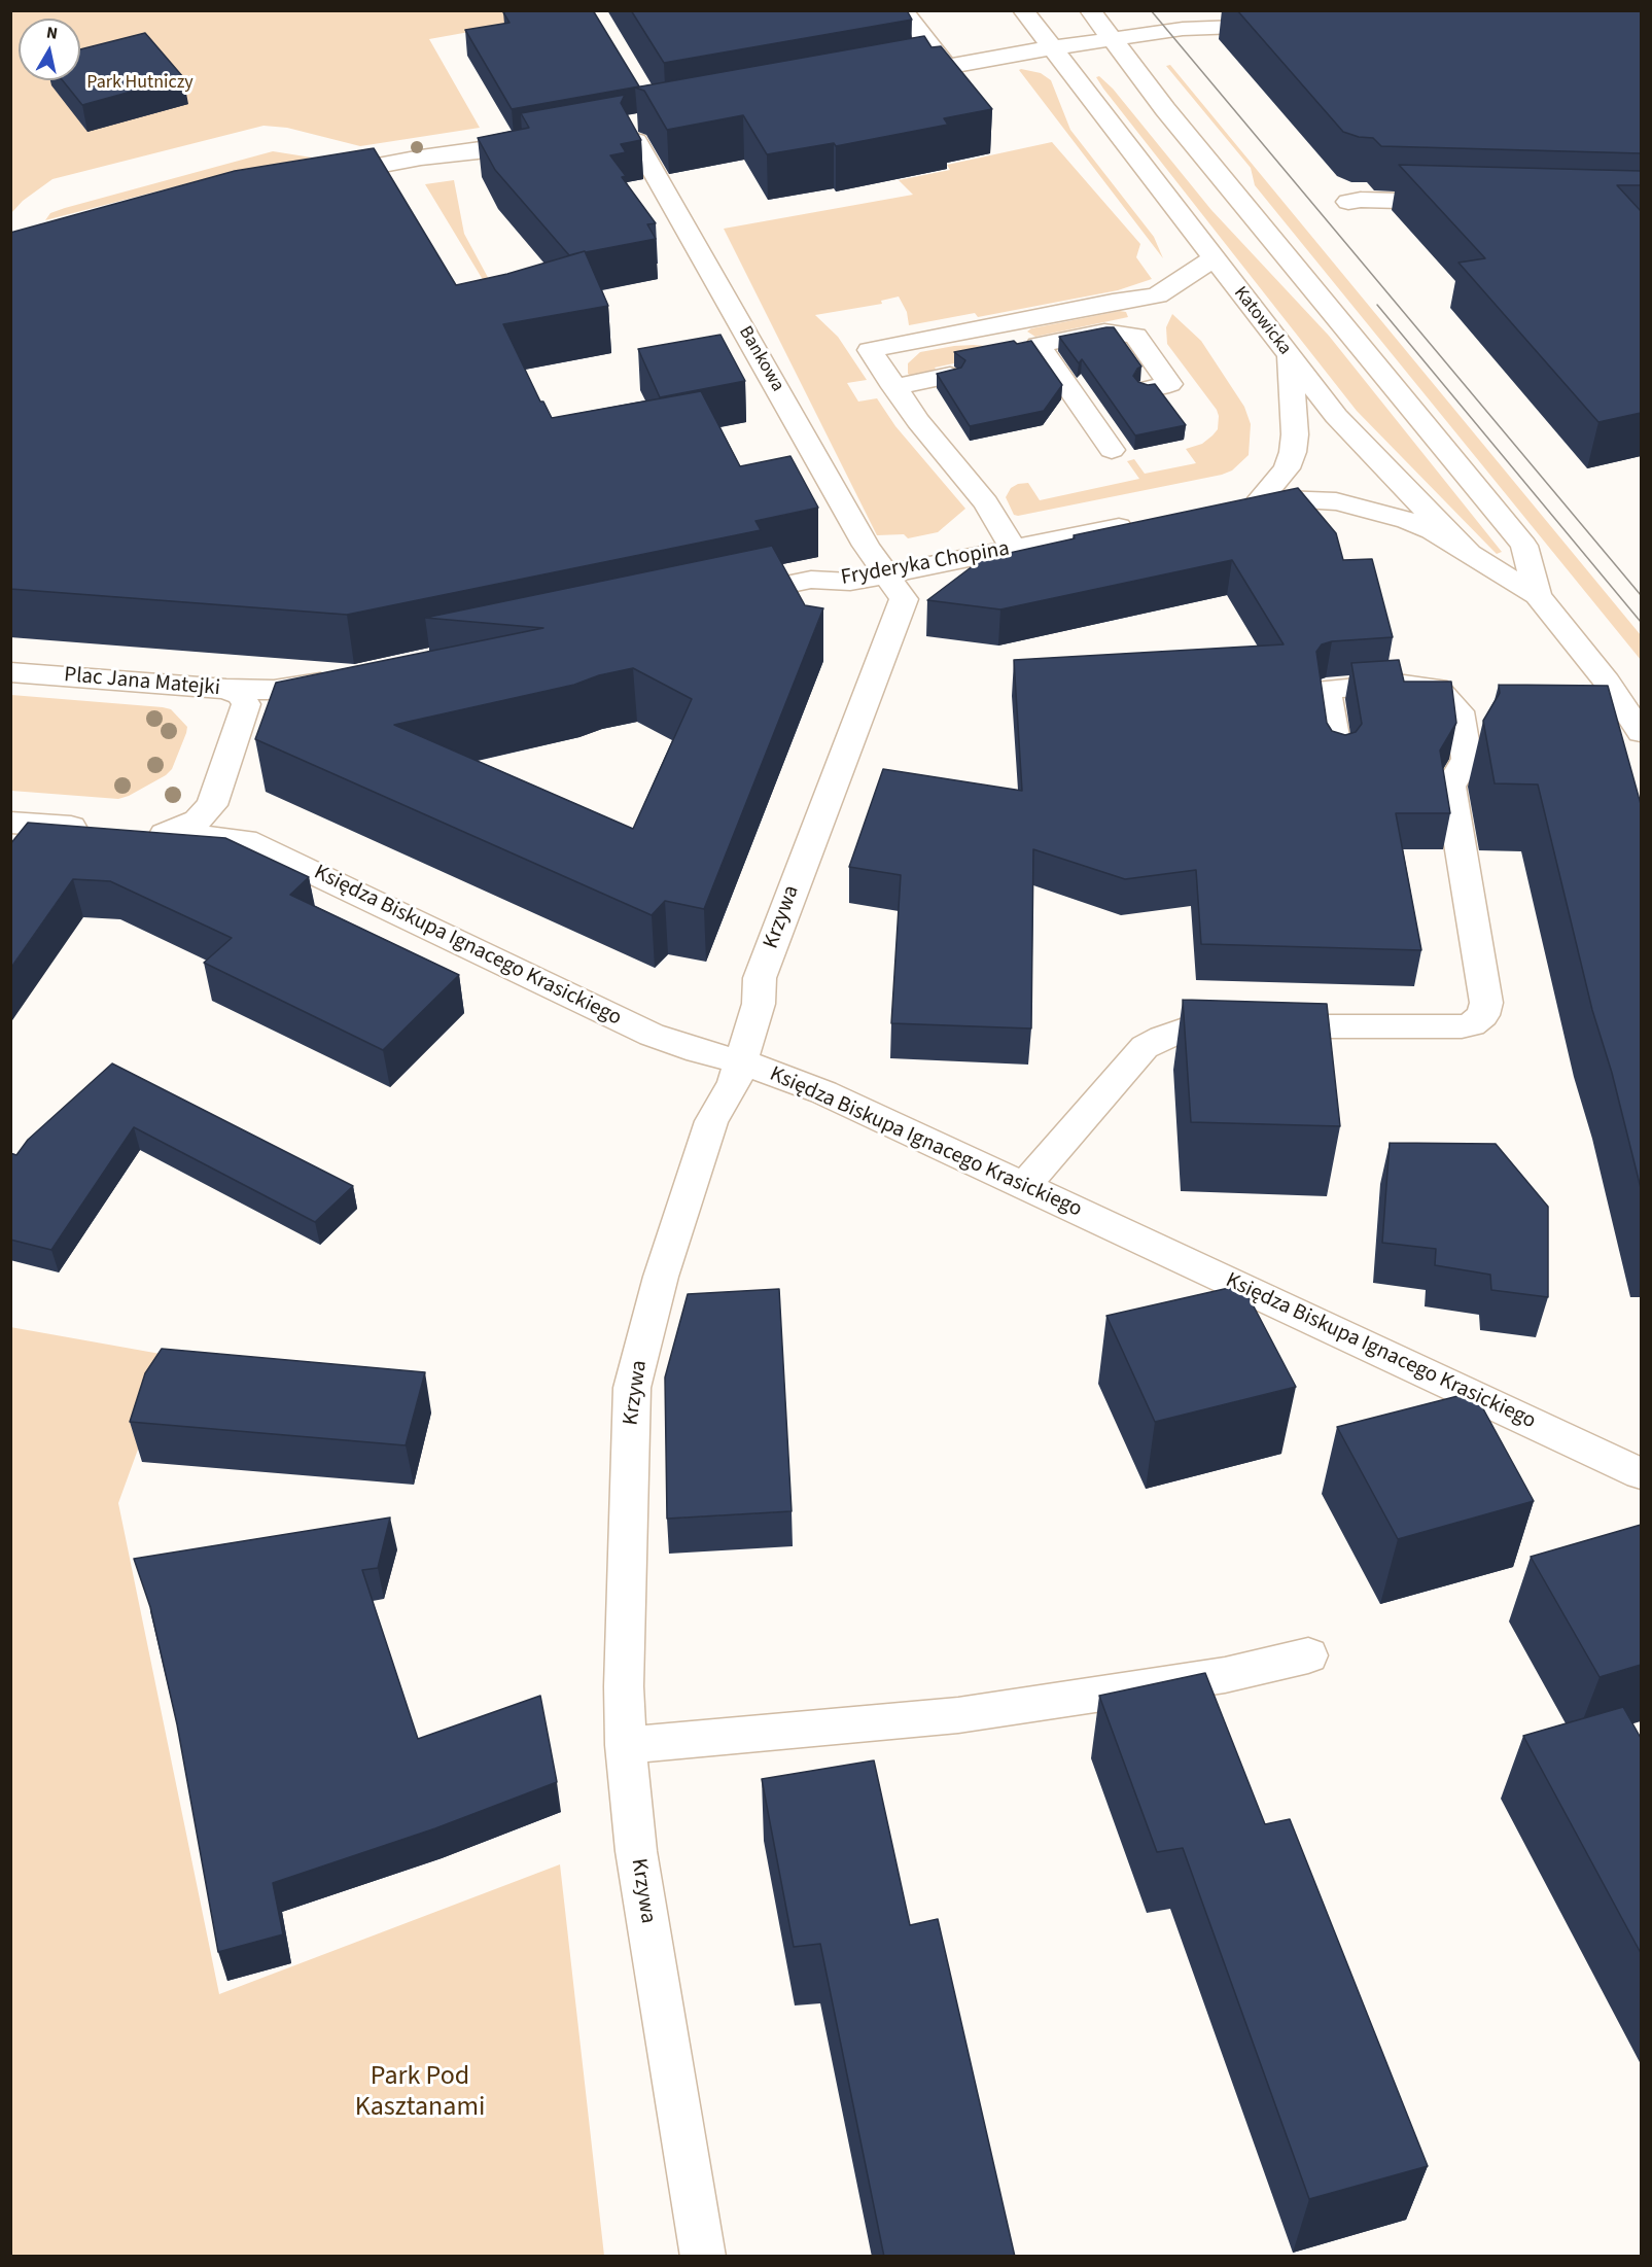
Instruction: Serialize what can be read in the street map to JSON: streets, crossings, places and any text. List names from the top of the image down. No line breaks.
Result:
{"streets":{"street":["Katowicka","Bankowa","Fryderyka Chopina","Plac Jana Matejki","Krzywa","Księdza Biskupa Ignacego Krasickiego"]},"crossings":[["Bankowa","Fryderyka Chopina"],["Bankowa","Krzywa"],["Fryderyka Chopina","Krzywa"],["Plac Jana Matejki","Księdza Biskupa Ignacego Krasickiego"],["Krzywa","Księdza Biskupa Ignacego Krasickiego"]],"parks":["Park Hutniczy","Park Pod Kasztanami"],"north":"top"}
